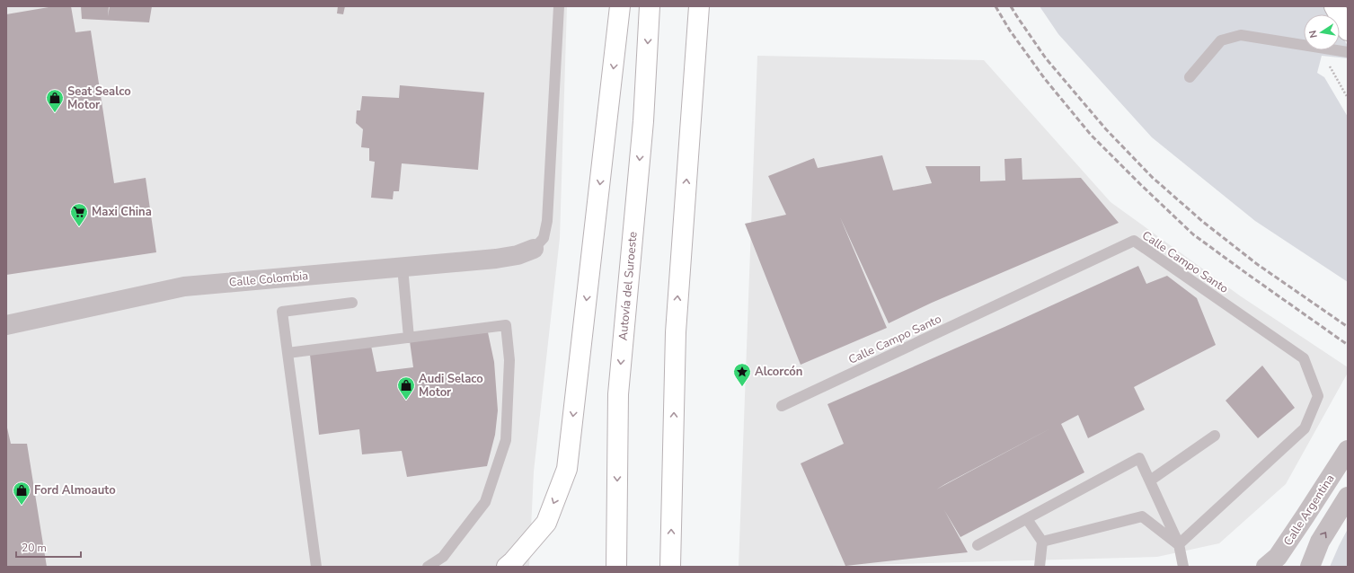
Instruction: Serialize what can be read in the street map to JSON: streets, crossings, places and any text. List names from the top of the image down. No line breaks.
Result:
{"streets":{"main road":["Autovía del Suroeste"],"street":["Calle Colombia","Calle Argentina"],"lane":["Calle Campo Santo"]},"places":{"shop":["Seat Sealco Motor","Audi Selaco Motor","Ford Almoauto"],"supermarket":["Maxi China"],"place":["Alcorcón"]},"scale_bar":"20 m","north":"left"}
